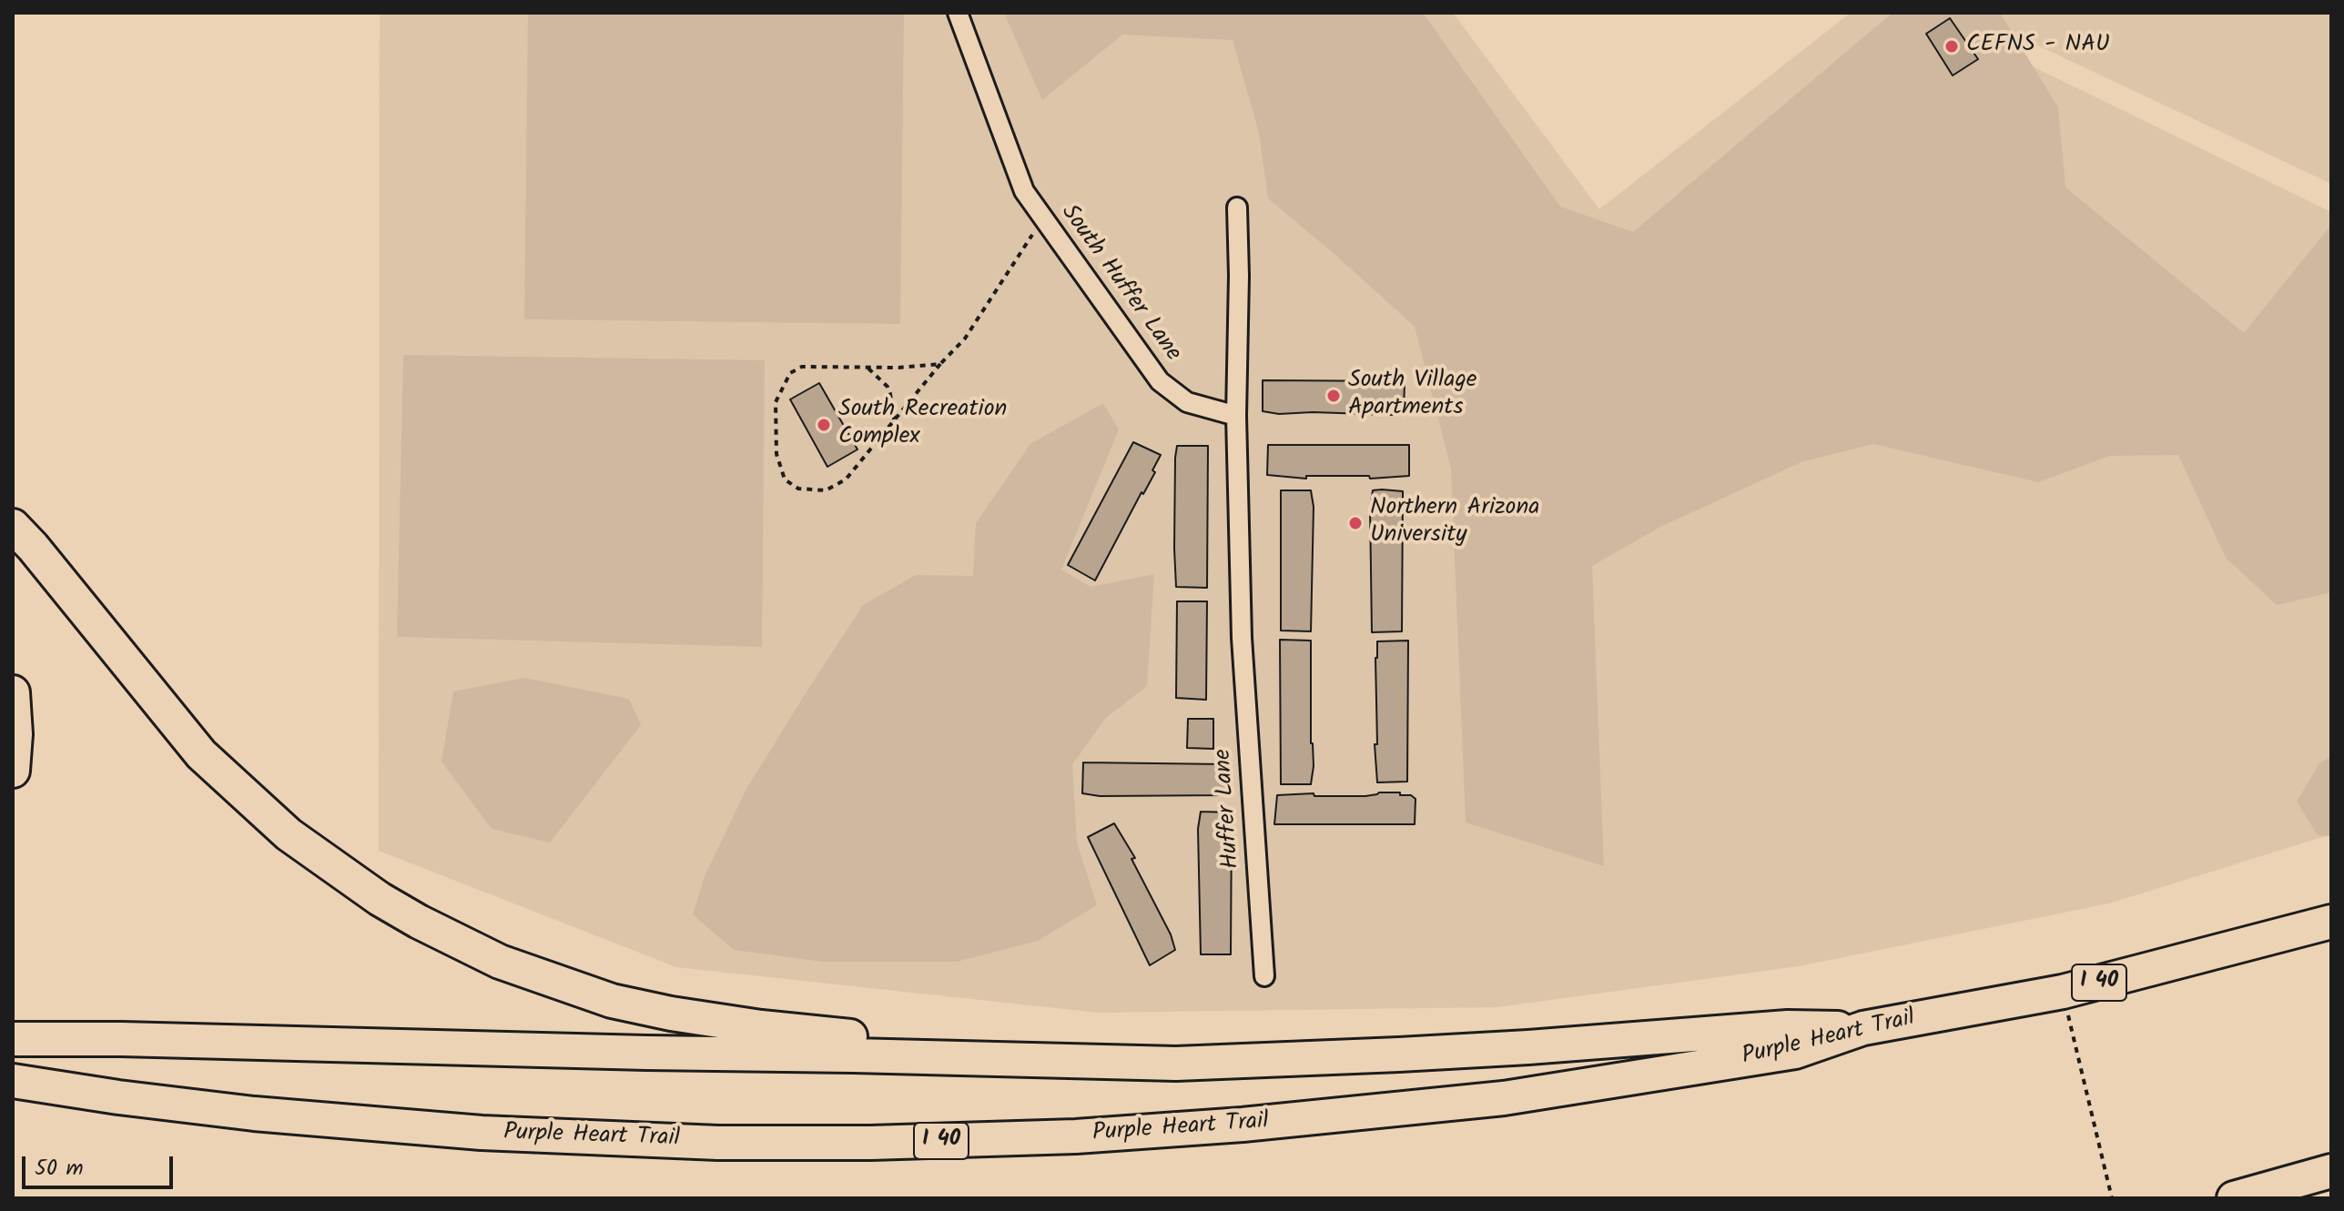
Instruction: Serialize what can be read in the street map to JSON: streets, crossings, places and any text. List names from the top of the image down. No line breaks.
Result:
{"streets":{"highway":["I 40","Purple Heart Trail"],"street":["South Huffer Lane","Huffer Lane"]},"crossings":[["South Huffer Lane","Huffer Lane"]],"places":["CEFNS - NAU","South Village Apartments","South Recreation Complex","Northern Arizona University"],"scale_bar":"50 m"}
